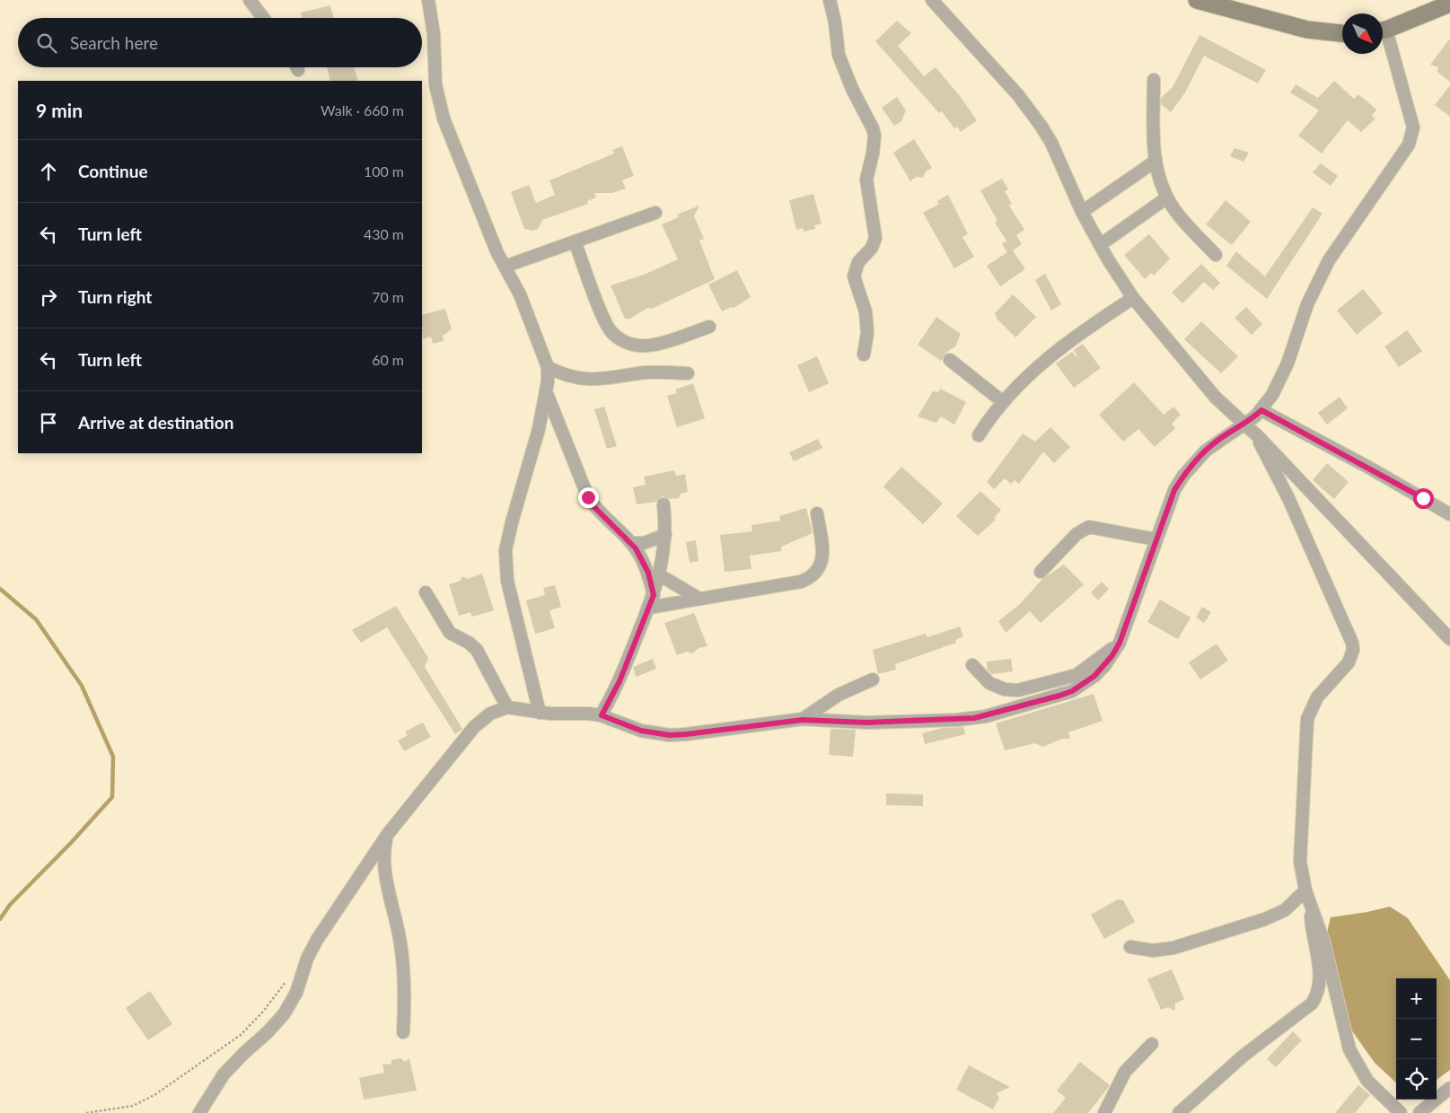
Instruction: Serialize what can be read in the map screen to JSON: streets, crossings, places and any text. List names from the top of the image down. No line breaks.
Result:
{"north":"bottom right","page":{"search":"Search here","heading":["9 min","Walk · 660 m"],"list":[["Continue","100 m"],["Turn left","430 m"],["Turn right","70 m"],["Turn left","60 m"],"Arrive at destination"],"map_buttons":["+","−"]}}
